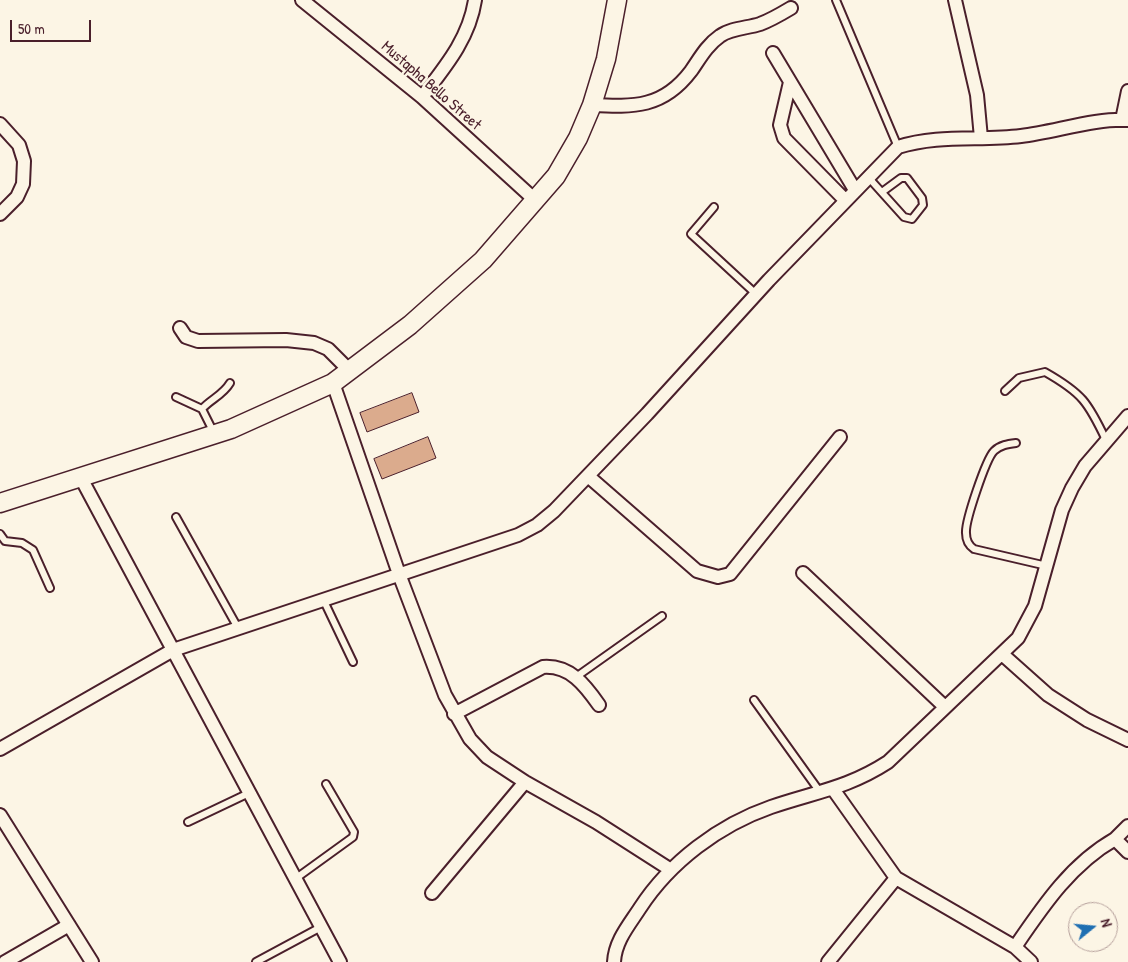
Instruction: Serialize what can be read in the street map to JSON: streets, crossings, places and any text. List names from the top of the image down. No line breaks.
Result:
{"streets":{"street":["Mustapha Bello Street"]},"scale_bar":"50 m","north":"right"}
